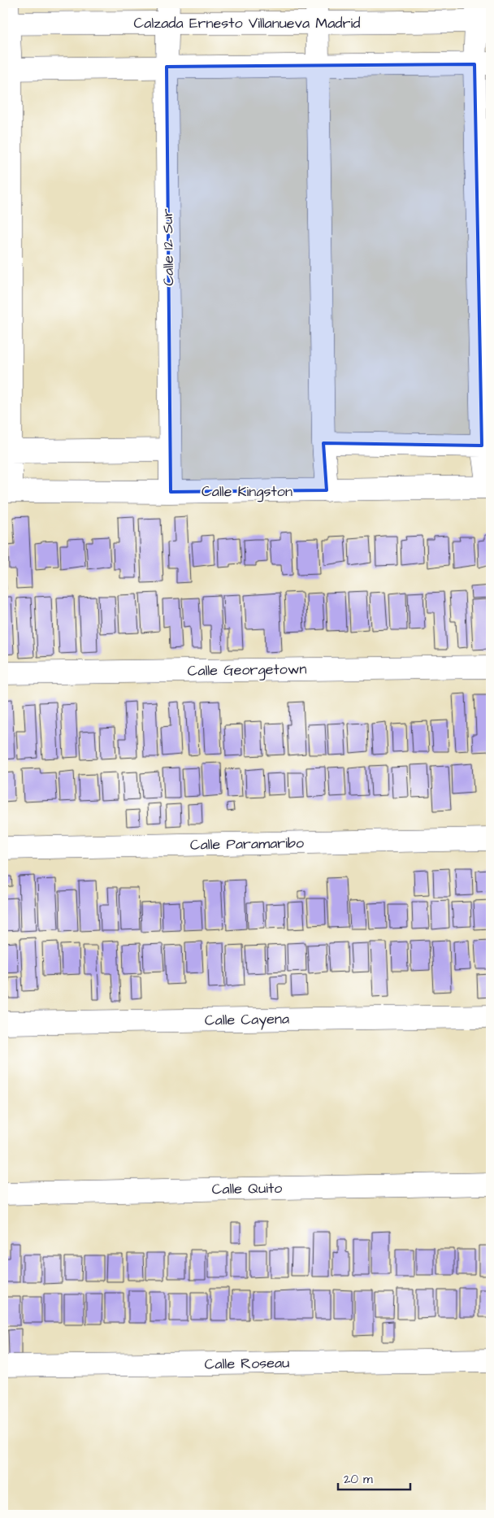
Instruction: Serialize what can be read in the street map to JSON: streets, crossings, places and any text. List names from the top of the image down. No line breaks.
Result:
{"streets":{"street":["Calzada Ernesto Villanueva Madrid","Calle 12 Sur","Calle Kingston","Calle Georgetown","Calle Paramaribo","Calle Cayena","Calle Quito","Calle Roseau"]},"crossings":[["Calzada Ernesto Villanueva Madrid","Calle 12 Sur"],["Calle 12 Sur","Calle Kingston"]],"scale_bar":"20 m"}
